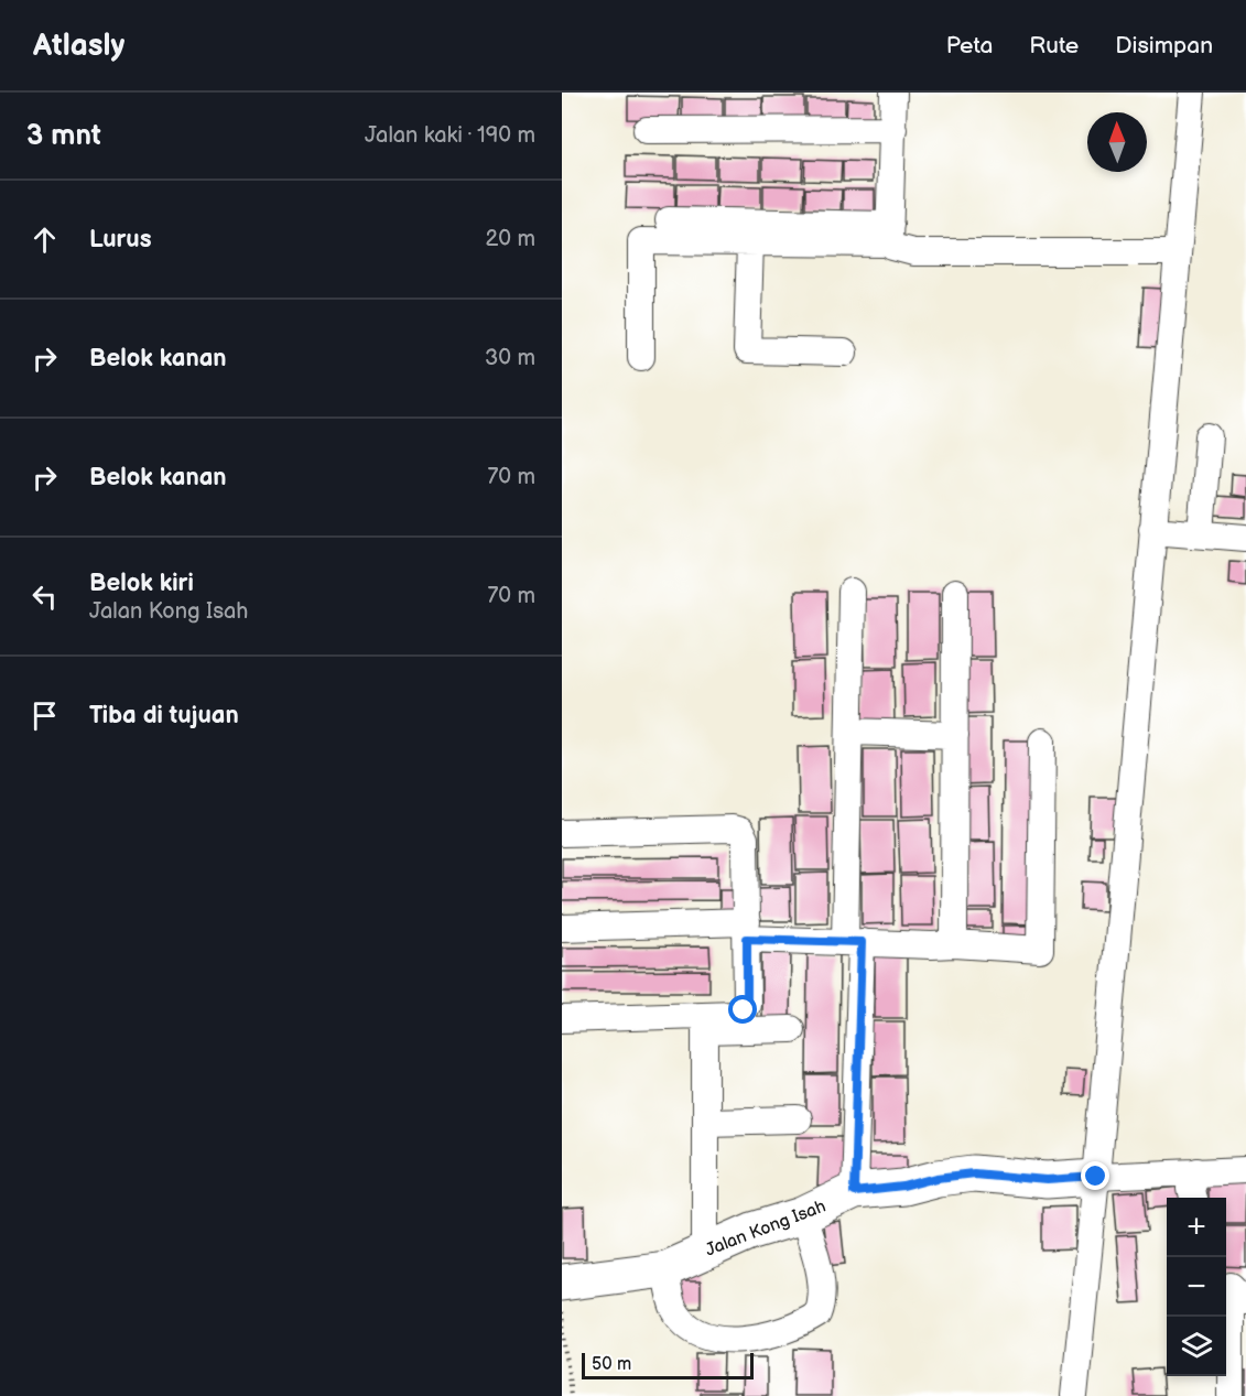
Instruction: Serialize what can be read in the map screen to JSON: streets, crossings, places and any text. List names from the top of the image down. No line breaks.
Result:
{"streets":{"street":["Jalan Kong Isah"]},"scale_bar":"50 m","north":"top","page":{"header":"Atlasly","nav":["Peta","Rute","Disimpan"],"heading":["3 mnt","Jalan kaki · 190 m"],"list":[["Lurus","20 m"],["Belok kanan","30 m"],["Belok kanan","70 m"],["Belok kiri","Jalan Kong Isah","70 m"],"Tiba di tujuan"],"map_buttons":["+","−"],"scale":"50 m"}}
